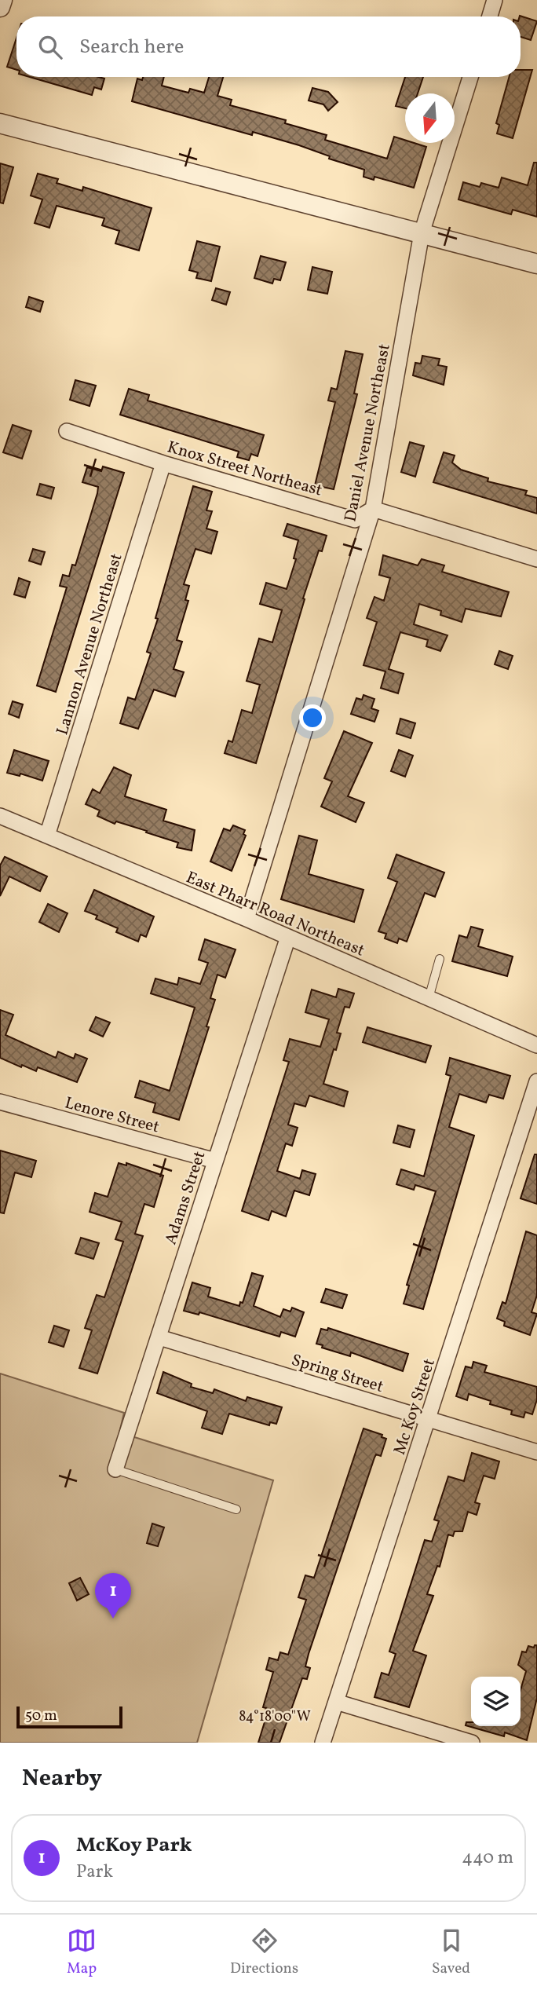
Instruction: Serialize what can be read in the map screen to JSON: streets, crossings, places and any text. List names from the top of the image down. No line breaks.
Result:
{"streets":{"street":["Daniel Avenue Northeast","Knox Street Northeast","Lannon Avenue Northeast","East Pharr Road Northeast","Lenore Street","Adams Street","Spring Street","Mc Koy Street"]},"crossings":[["Daniel Avenue Northeast","Knox Street Northeast"],["Daniel Avenue Northeast","East Pharr Road Northeast"],["Knox Street Northeast","Lannon Avenue Northeast"],["Lannon Avenue Northeast","East Pharr Road Northeast"],["East Pharr Road Northeast","Adams Street"],["Lenore Street","Adams Street"],["Adams Street","Spring Street"],["Spring Street","Mc Koy Street"]],"scale_bar":"50 m","north":"bottom","page":{"search":"Search here","pins":"1","scale":"50 m","heading":"Nearby","list":[{"mark":"1","name":"McKoy Park","note":"Park","value":"440 m"}],"nav":["Map","Directions","Saved"]},"coordinates":["84°18'00\"W"]}
